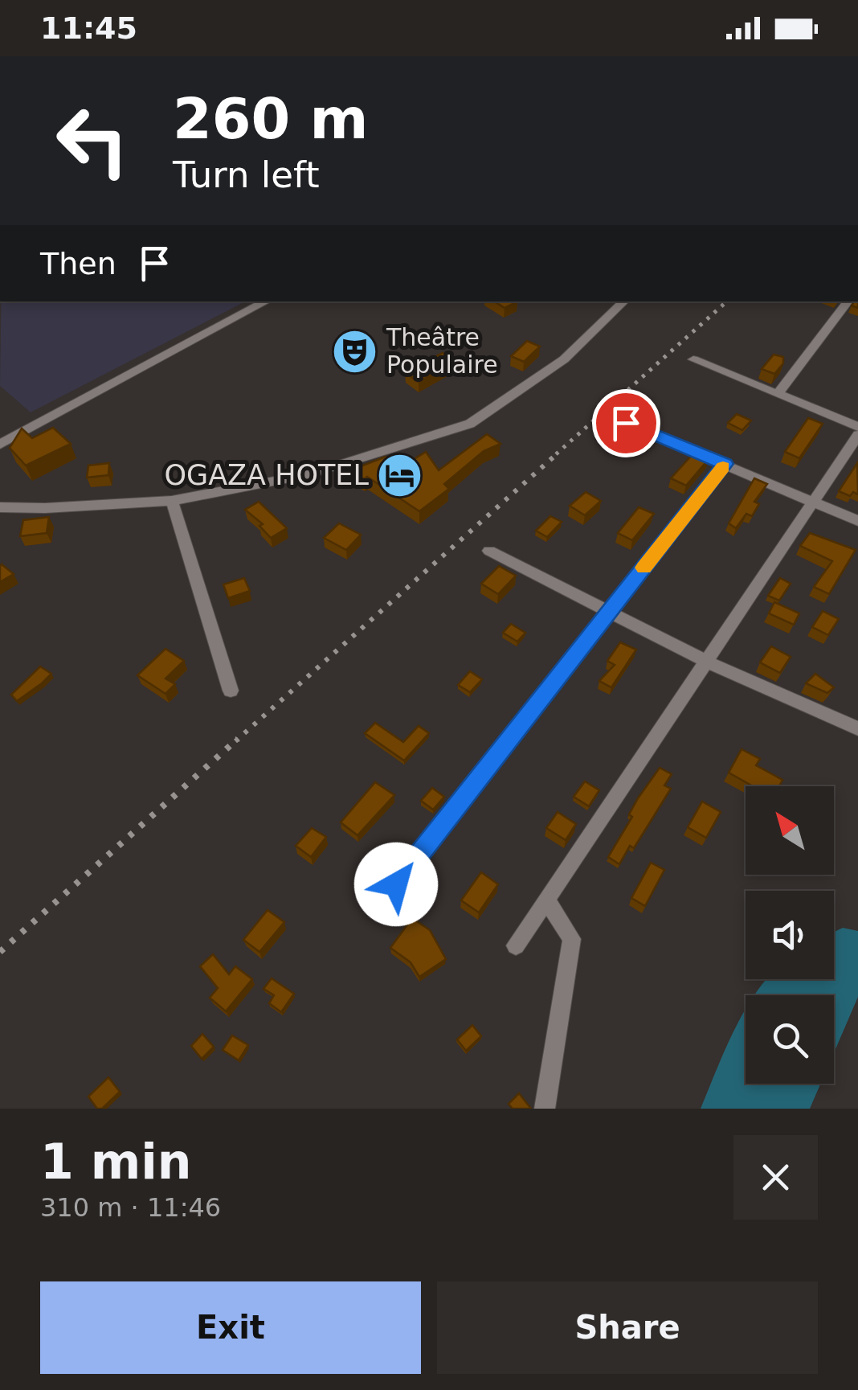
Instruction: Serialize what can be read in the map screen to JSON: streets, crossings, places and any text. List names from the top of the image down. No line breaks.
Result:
{"places":{"theatre":["Theâtre Populaire"],"hotel":["OGAZA HOTEL"]},"north":"top left","page":{"status":"11:45","turn":["260 m","Turn left"],"then":"Then","heading":["1 min","310 m · 11:46"],"buttons":["Exit","Share"]}}
